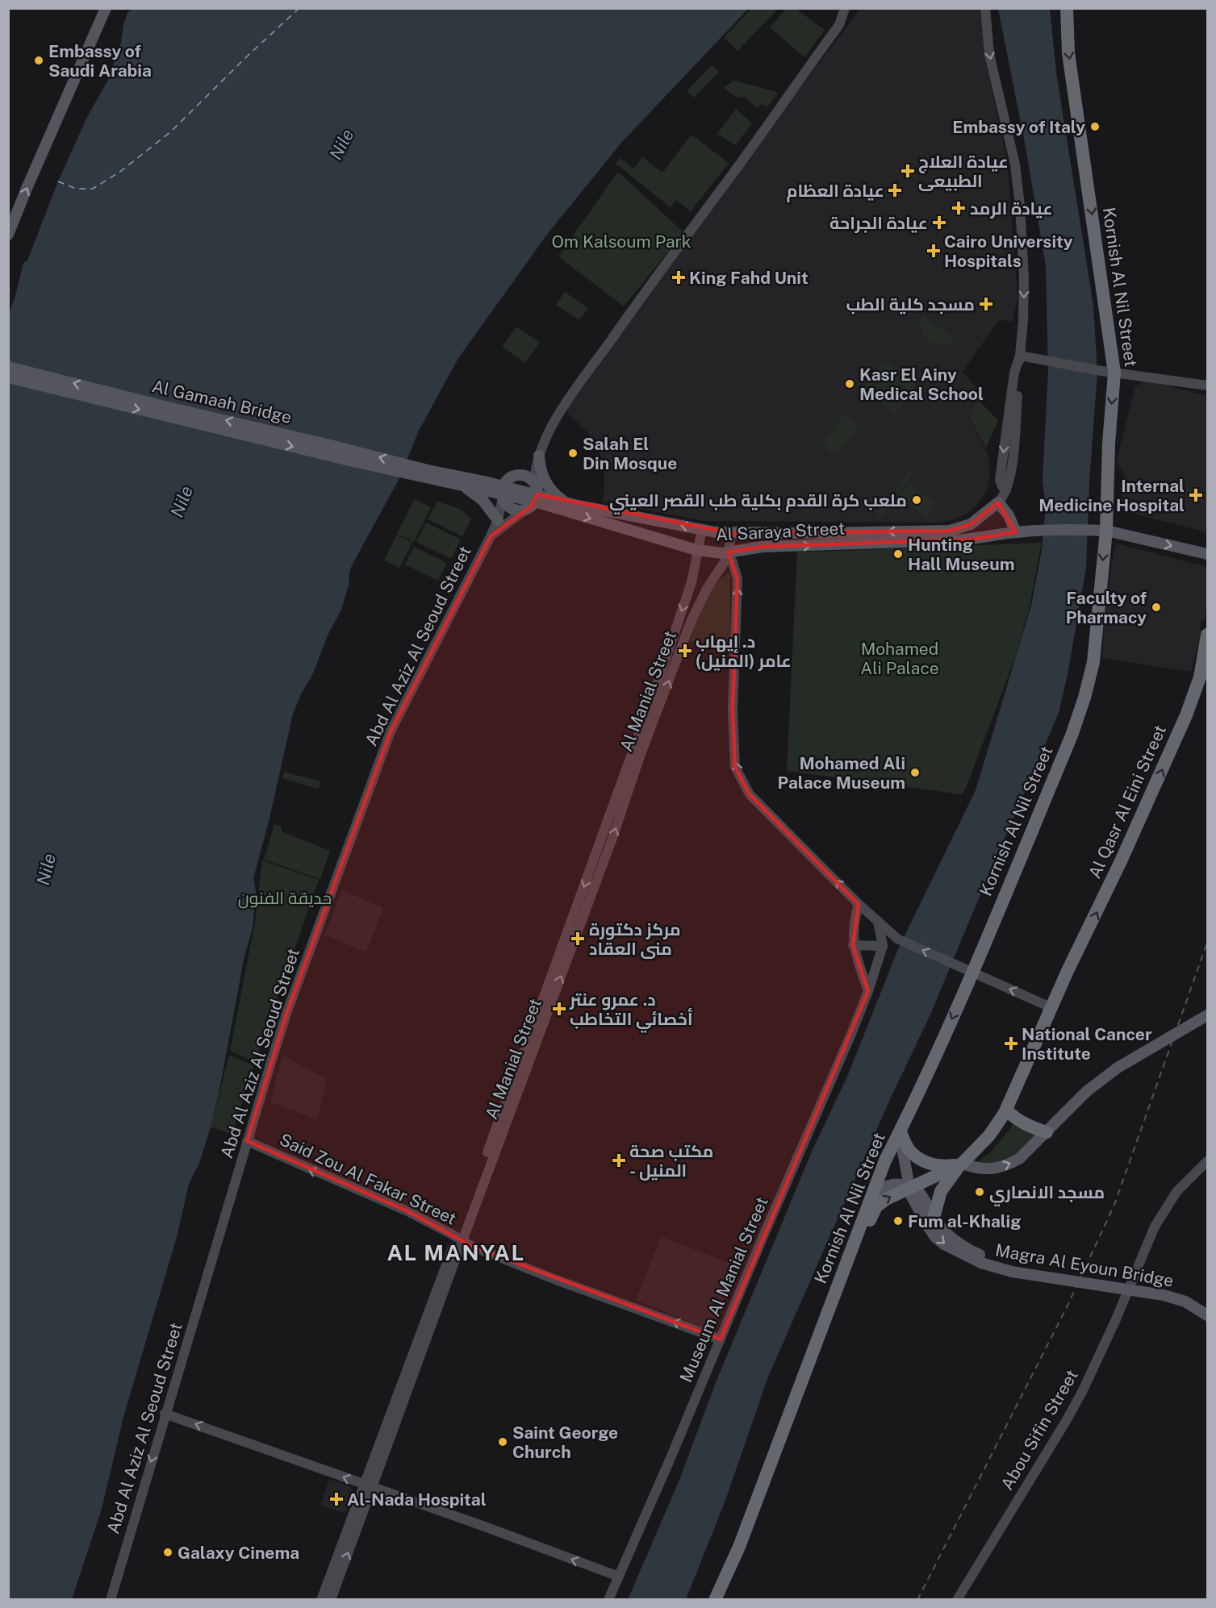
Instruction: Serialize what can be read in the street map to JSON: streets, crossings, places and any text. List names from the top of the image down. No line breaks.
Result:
{"streets":{"highway":["Kornish Al Nil Street","Al Qasr Al Eini Street"],"main road":["Al Gamaah Bridge","Al Saraya Street","Magra Al Eyoun Bridge"],"street":["Abd Al Aziz Al Seoud Street","Al Manial Street","Said Zou Al Fakar Street","Museum Al Manial Street","Abou Sifin Street"]},"crossings":[["Kornish Al Nil Street","Al Saraya Street"],["Kornish Al Nil Street","Al Qasr Al Eini Street"],["Al Gamaah Bridge","Al Saraya Street"],["Al Saraya Street","Abd Al Aziz Al Seoud Street"],["Al Saraya Street","Al Manial Street"],["Abd Al Aziz Al Seoud Street","Said Zou Al Fakar Street"],["Al Manial Street","Said Zou Al Fakar Street"],["Said Zou Al Fakar Street","Museum Al Manial Street"]],"one_way":["Said Zou Al Fakar Street"],"districts":["AL MANYAL"],"water":["Nile"],"parks":["Om Kalsoum Park","Mohamed Ali Palace","حديقة الفنون"],"places":{"other":["Embassy of Saudi Arabia","Embassy of Italy","Kasr El Ainy Medical School","Salah El Din Mosque","ملعب كرة القدم بكلية طب القصر العيني","Hunting Hall Museum","Faculty of Pharmacy","Mohamed Ali Palace Museum","مسجد الانصاري","Fum al-Khalig","Saint George Church","Galaxy Cinema"],"health":["عيادة العلاج الطبيعى","عيادة العظام","عيادة الرمد","عيادة الجراحة","Cairo University Hospitals","King Fahd Unit","مسجد كلية الطب","Internal Medicine Hospital","د. إيهاب عامر (المنيل)","مركز دكتورة منى العقاد","د. عمرو عنتر أخصائي التخاطب","National Cancer Institute","مكتب صحة - المنيل","Al-Nada Hospital"]}}
